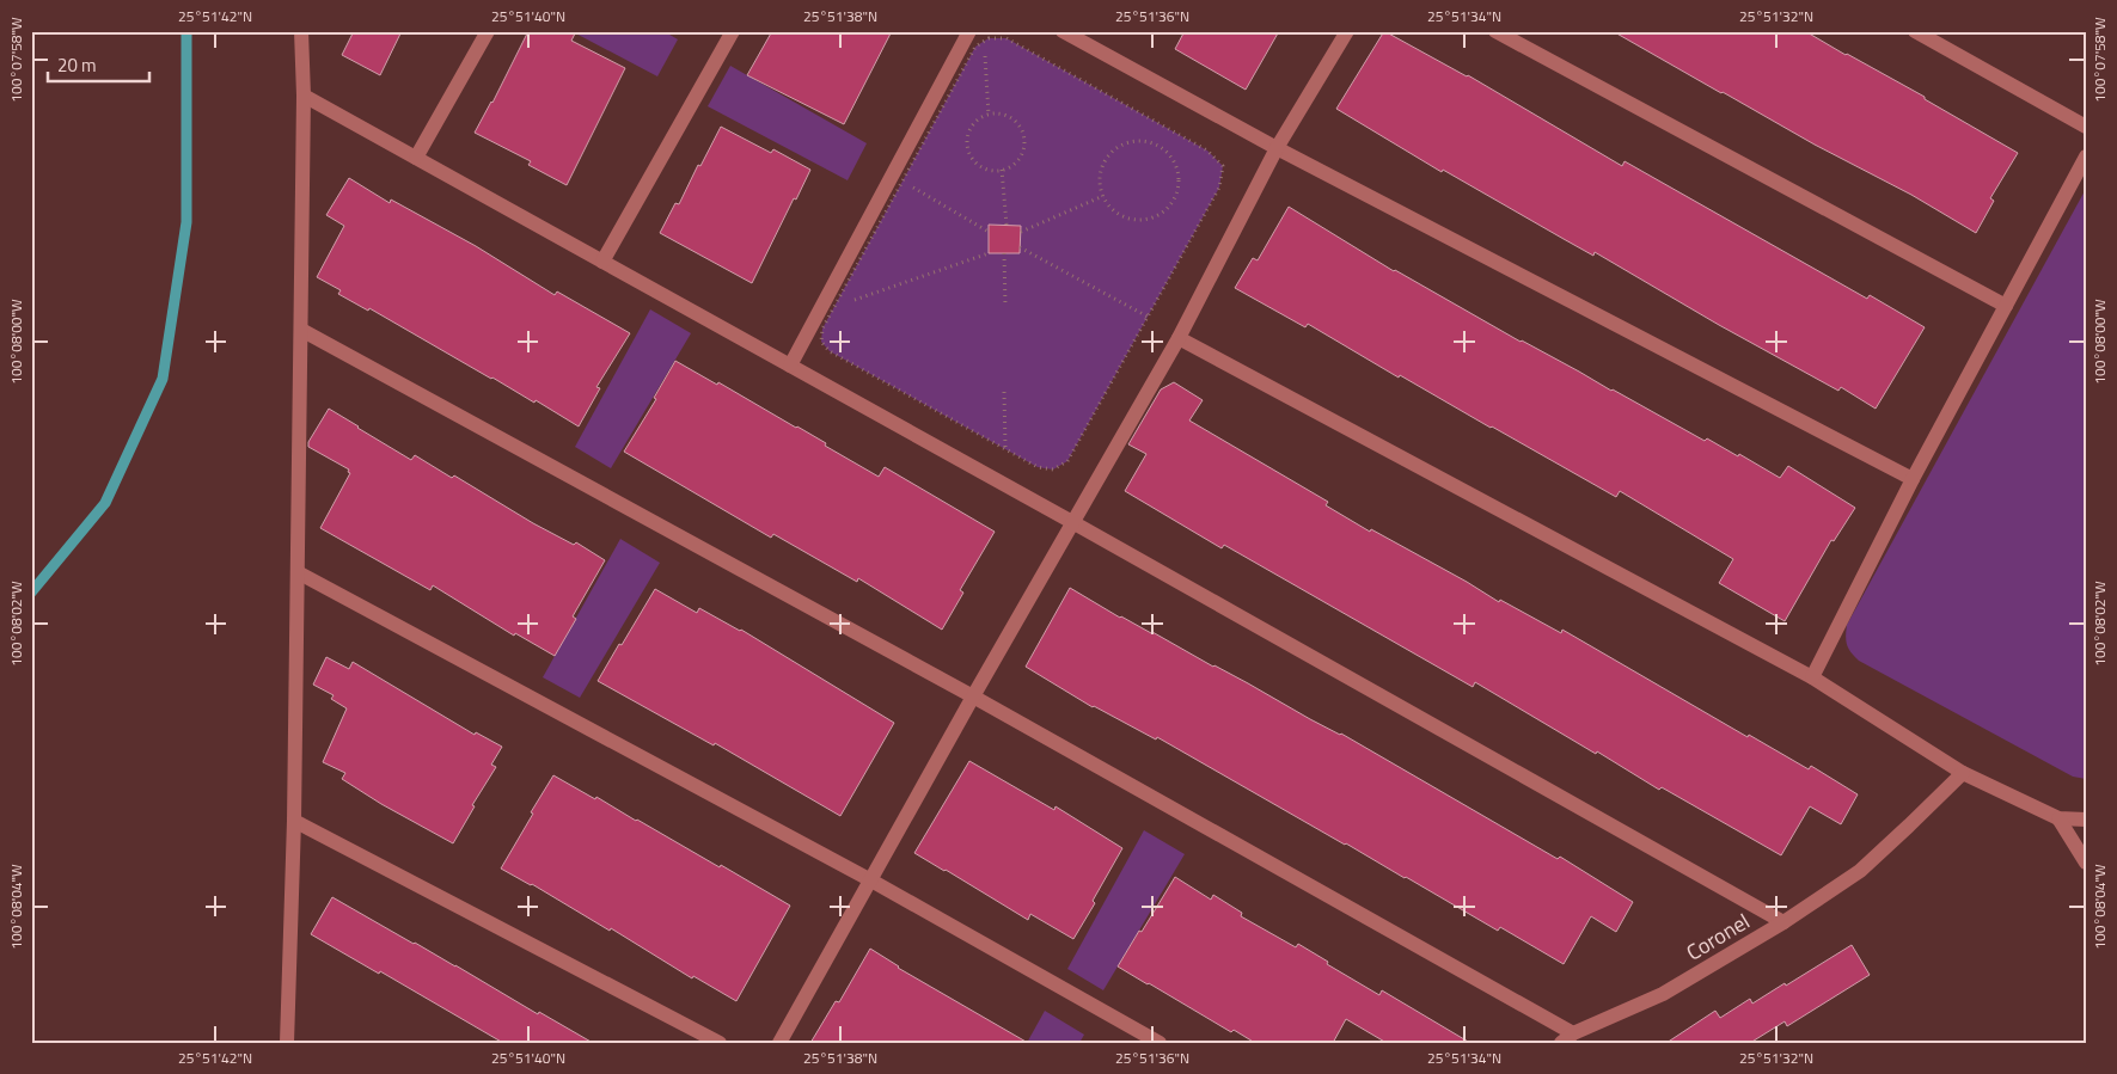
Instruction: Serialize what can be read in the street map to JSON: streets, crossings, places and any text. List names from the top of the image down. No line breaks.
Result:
{"streets":{"street":["Coronel"]},"scale_bar":"20 m","coordinates":["25°51'42\"N","25°51'40\"N","25°51'38\"N","25°51'36\"N","25°51'34\"N","25°51'32\"N","100°07'58\"W","100°08'00\"W","100°08'02\"W","100°08'04\"W"]}
